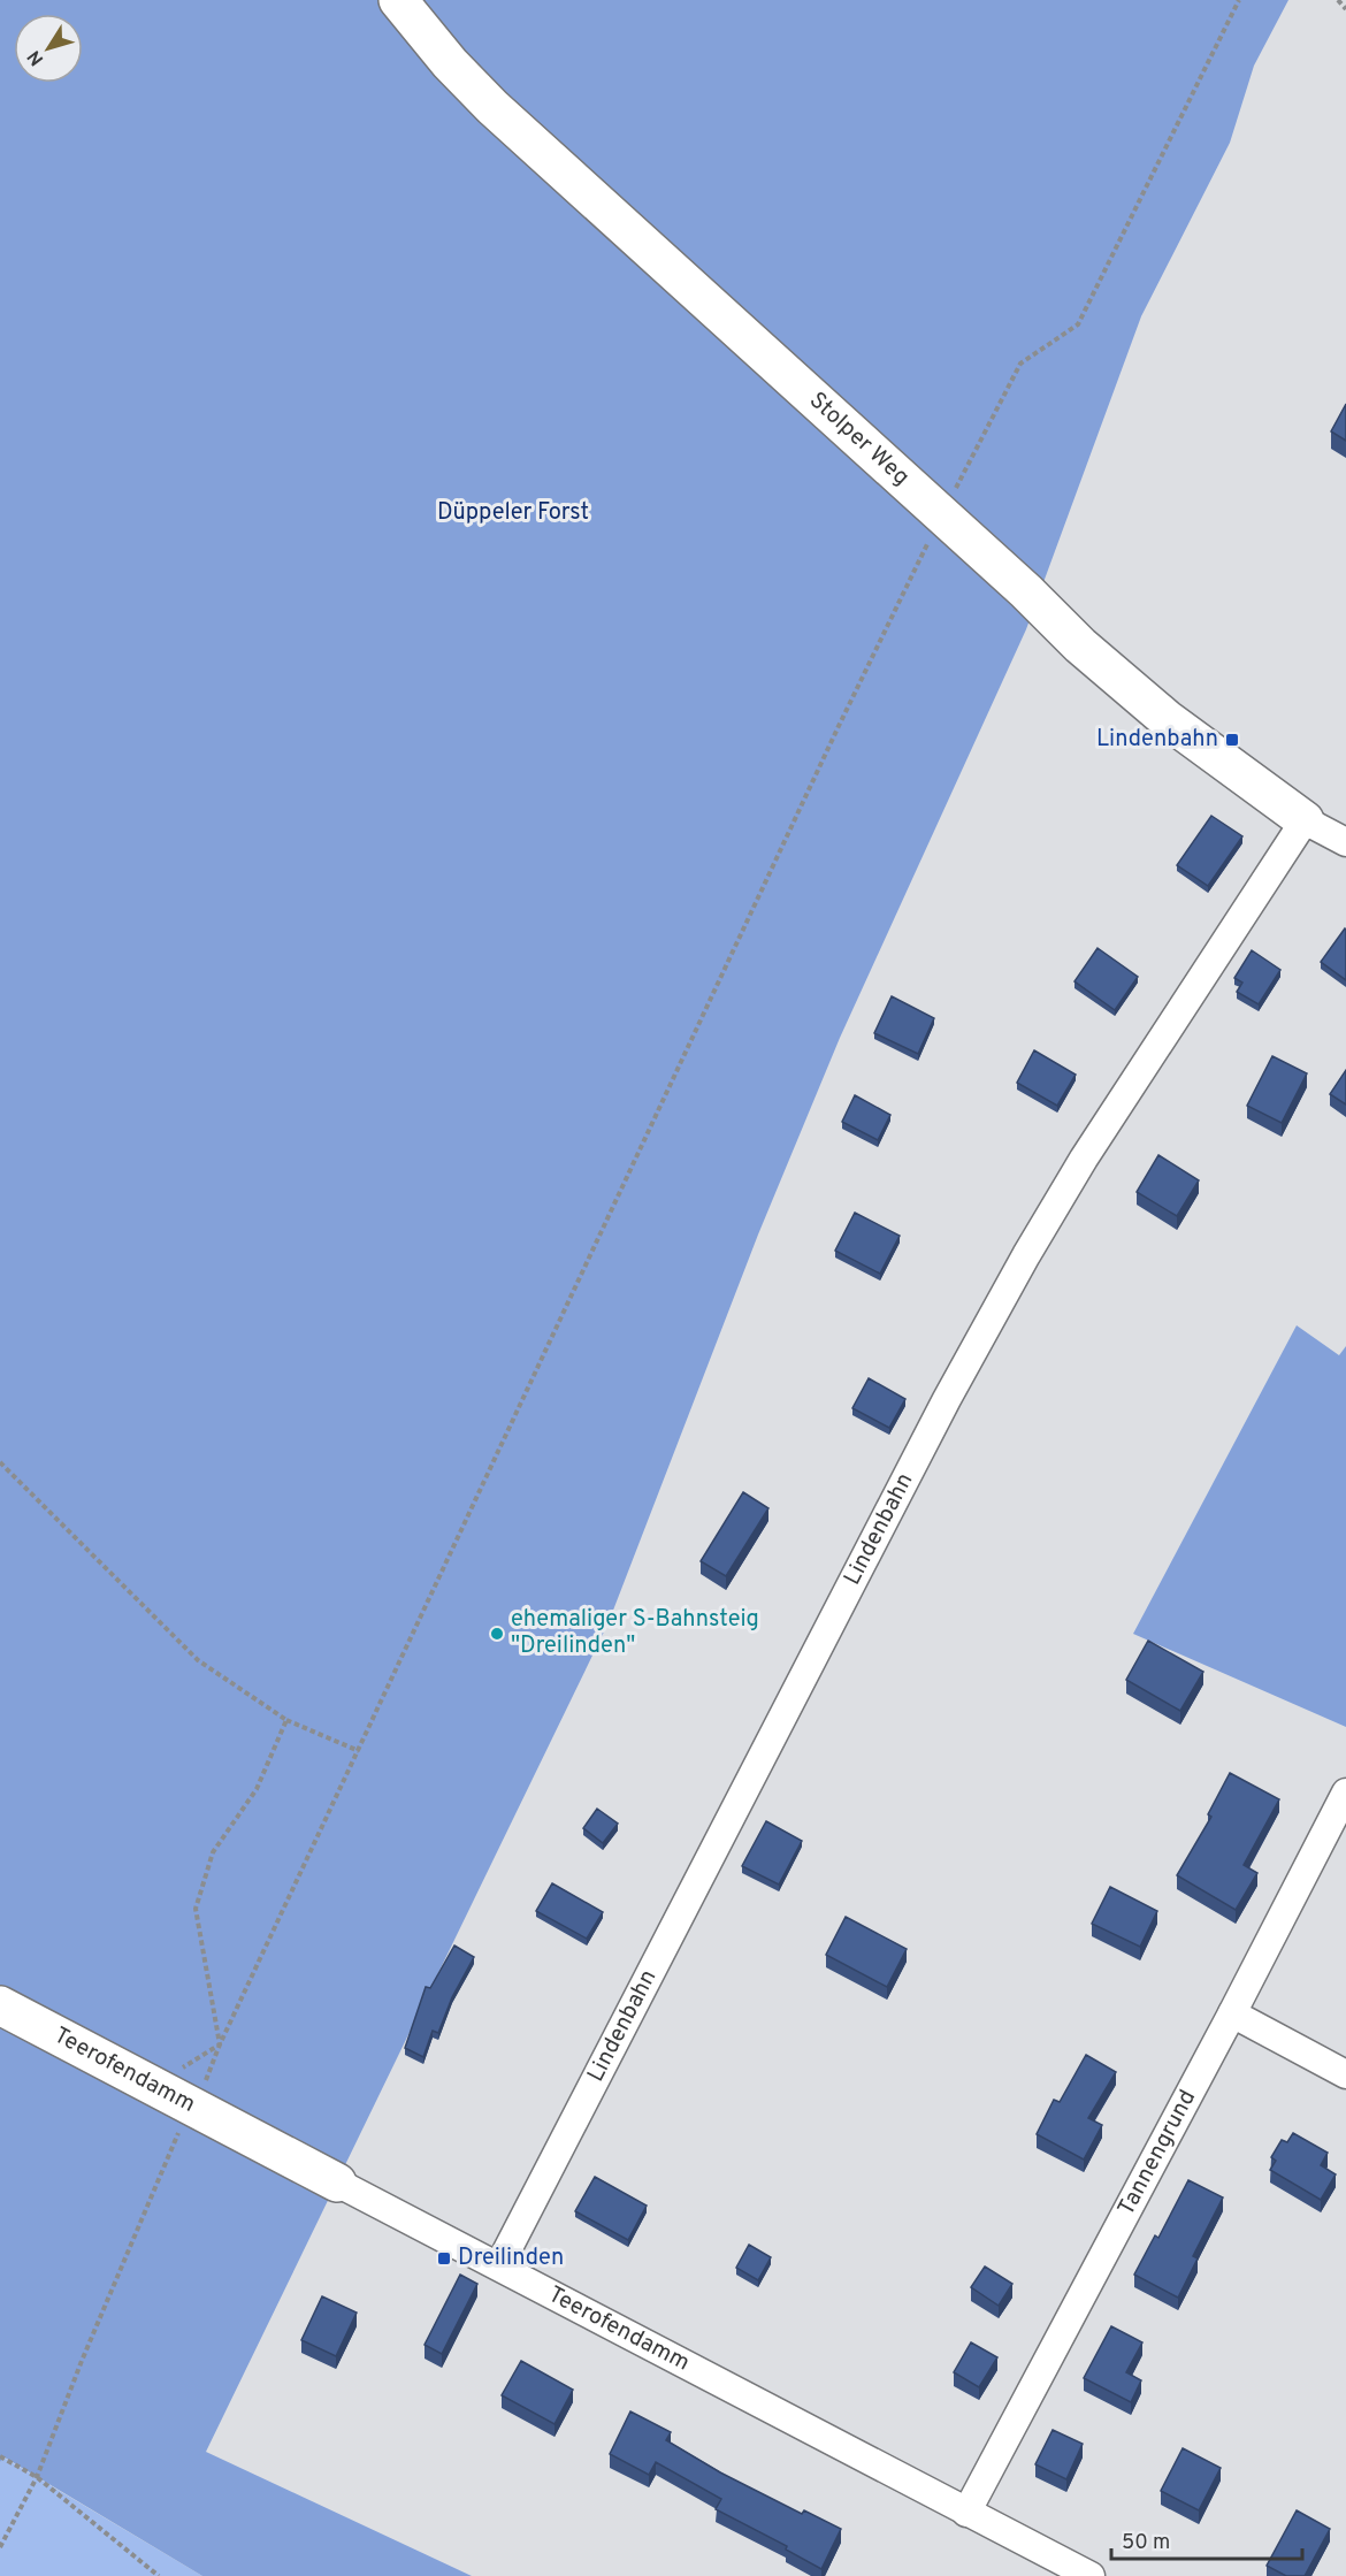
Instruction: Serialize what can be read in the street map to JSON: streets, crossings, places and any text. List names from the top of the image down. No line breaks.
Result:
{"streets":{"street":["Stolper Weg","Lindenbahn","Teerofendamm","Tannengrund"]},"crossings":[["Stolper Weg","Lindenbahn"],["Lindenbahn","Teerofendamm"],["Teerofendamm","Tannengrund"]],"parks":["Düppeler Forst"],"places":{"transit":["Lindenbahn","Dreilinden"],"other":["ehemaliger S-Bahnsteig \"Dreilinden\""]},"scale_bar":"50 m","north":"bottom left"}
